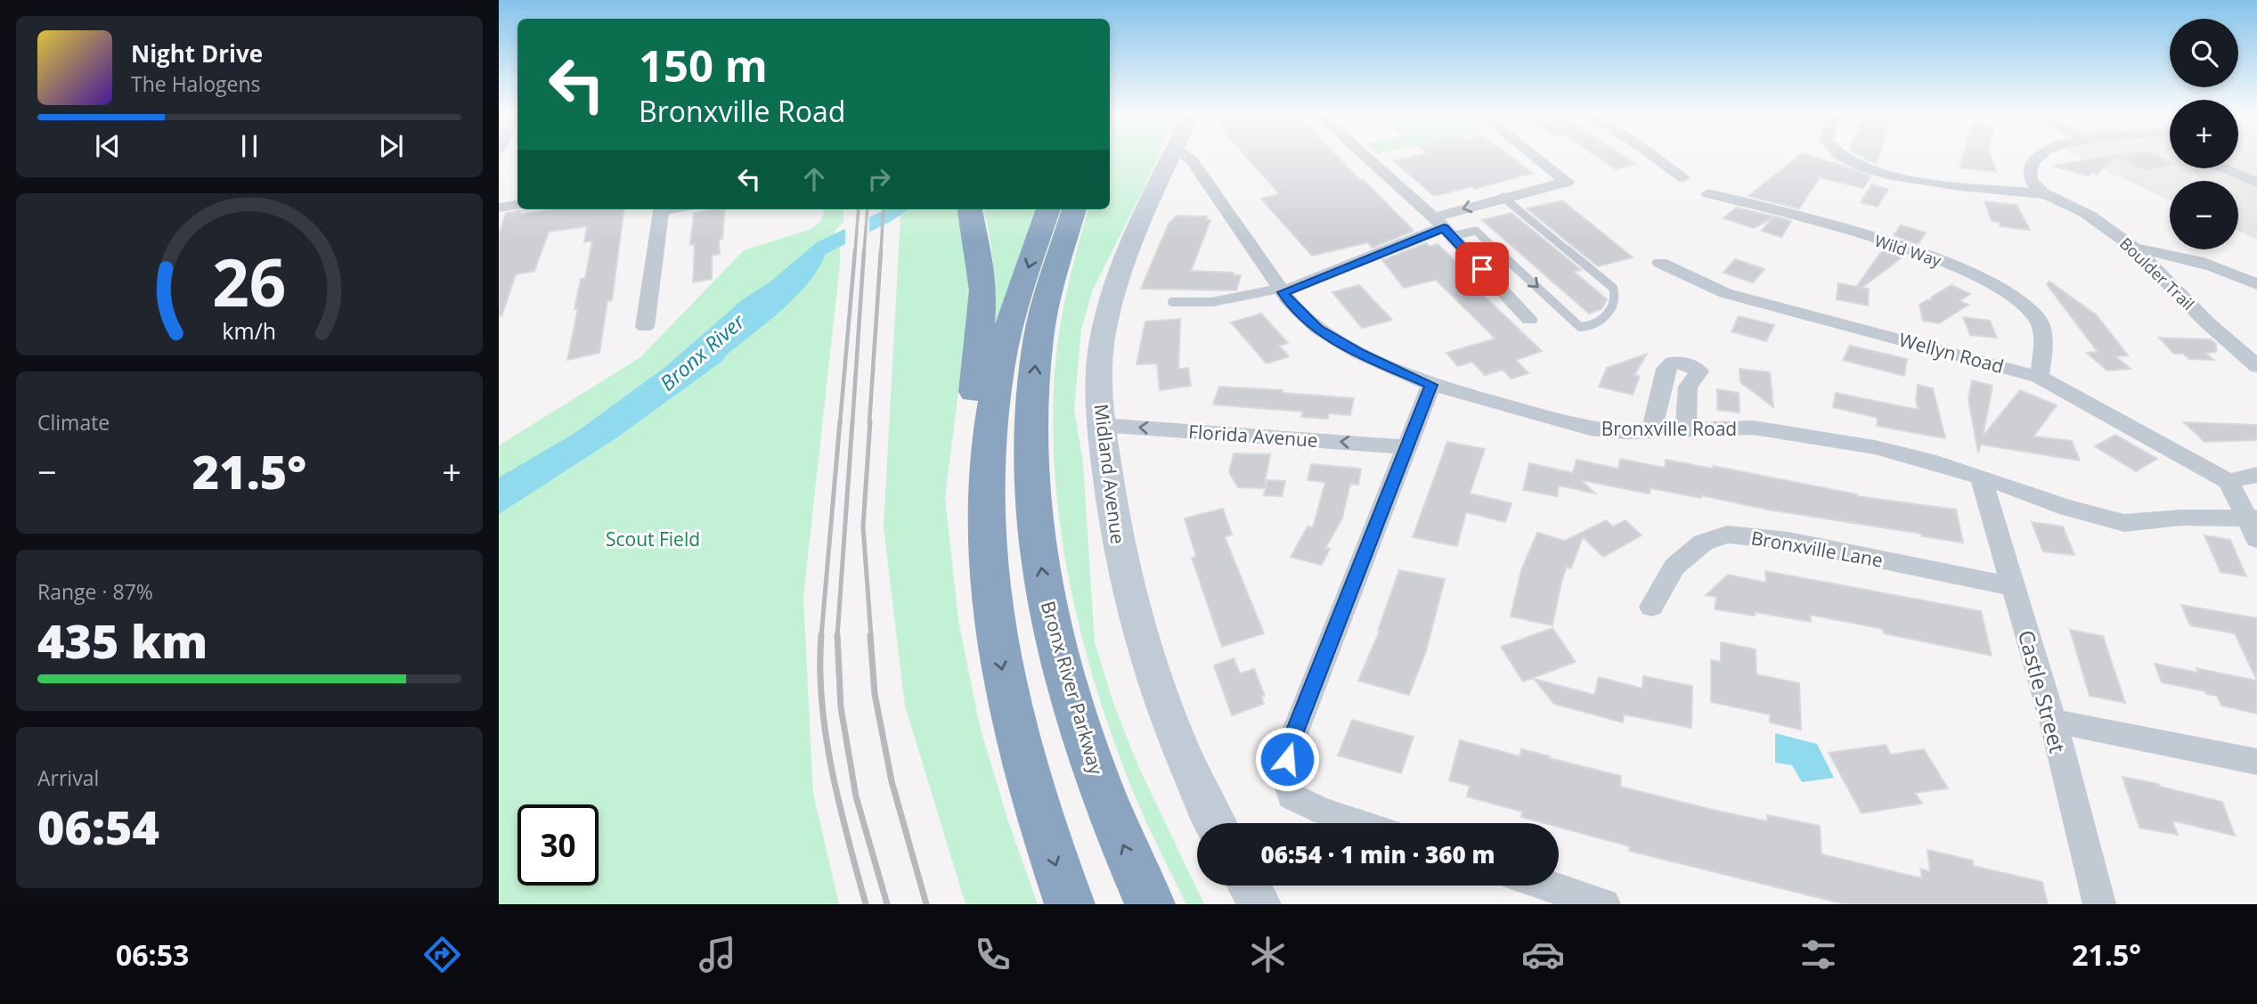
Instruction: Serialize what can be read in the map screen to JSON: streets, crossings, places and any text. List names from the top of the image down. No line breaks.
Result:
{"streets":{"highway":["Bronx River Parkway"],"street":["Wild Way","Boulder Trail","Wellyn Road","Bronxville Road","Florida Avenue","Midland Avenue","Bronxville Lane","Castle Street"]},"crossings":[["Wild Way","Wellyn Road"],["Bronxville Road","Castle Street"],["Florida Avenue","Midland Avenue"],["Bronxville Lane","Castle Street"]],"water":["Bronx River"],"parks":["Scout Field"],"page":{"map_buttons":["+","−"],"turn":["150 m","Bronxville Road"],"song":["Night Drive","The Halogens"],"tile":["Climate",["Range · 87%","435 km"],["Arrival","06:54"]],"heat":["−","21.5°","+"],"limit":"30","trip":"06:54 · 1 min · 360 m","tabs":["06:53","21.5°"],"gauge":["26","km/h"]}}
